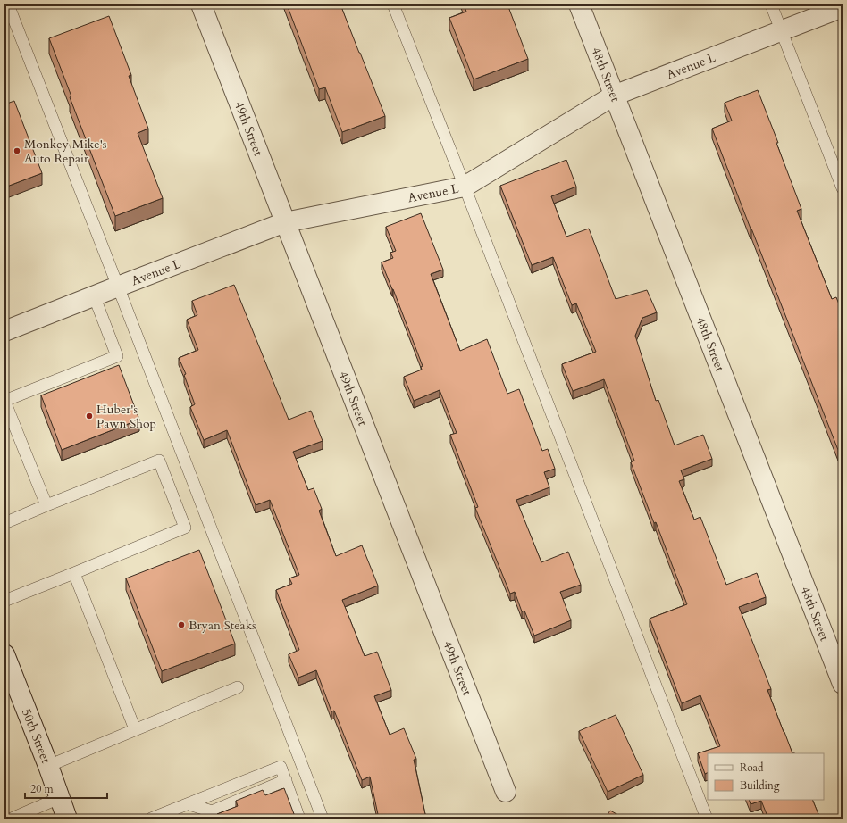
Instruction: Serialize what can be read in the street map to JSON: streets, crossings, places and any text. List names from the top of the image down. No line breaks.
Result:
{"streets":{"street":["Avenue L","48th Street","49th Street","50th Street"]},"crossings":[["Avenue L","48th Street"],["Avenue L","49th Street"]],"places":["Monkey Mike's Auto Repair","Huber's Pawn Shop","Bryan Steaks"],"legend":["Road","Building"],"scale_bar":"20 m"}
